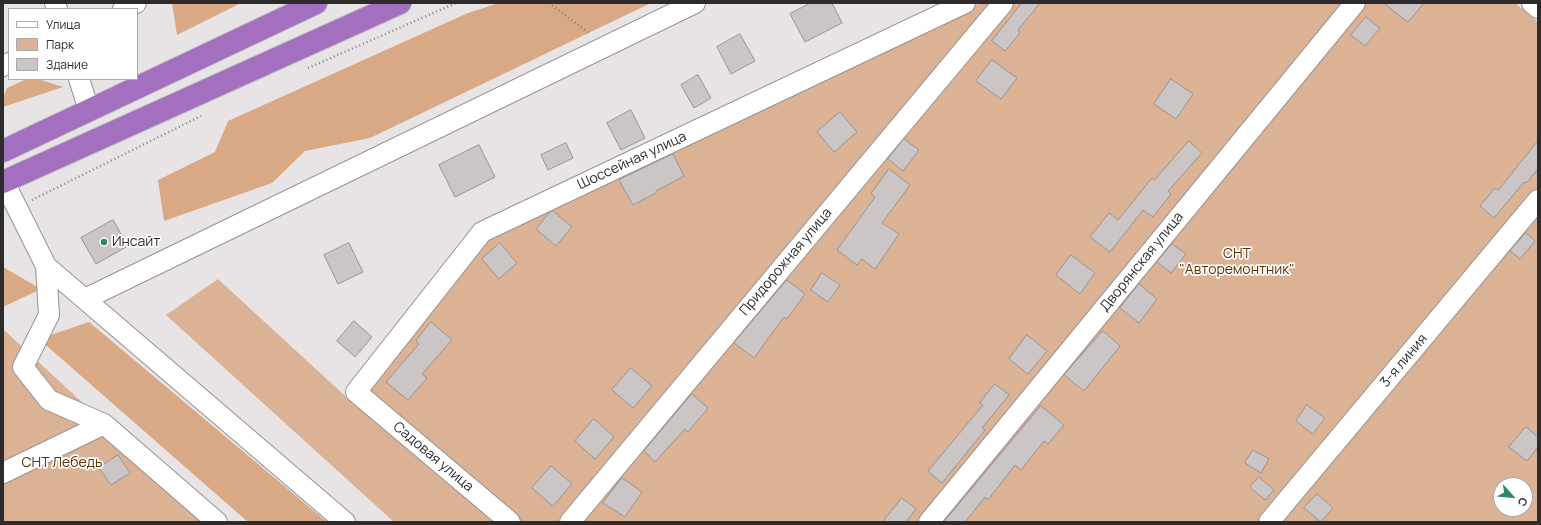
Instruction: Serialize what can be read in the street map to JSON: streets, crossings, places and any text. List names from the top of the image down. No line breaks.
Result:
{"streets":{"street":["Шоссейная улица","Придорожная улица","Дворянская улица","3-я линия","Садовая улица"]},"crossings":[["Шоссейная улица","Садовая улица"]],"parks":["СНТ \"Авторемонтник\"","СНТ Лебедь"],"places":["Инсайт"],"legend":["Улица","Парк","Здание"],"north":"bottom right"}
